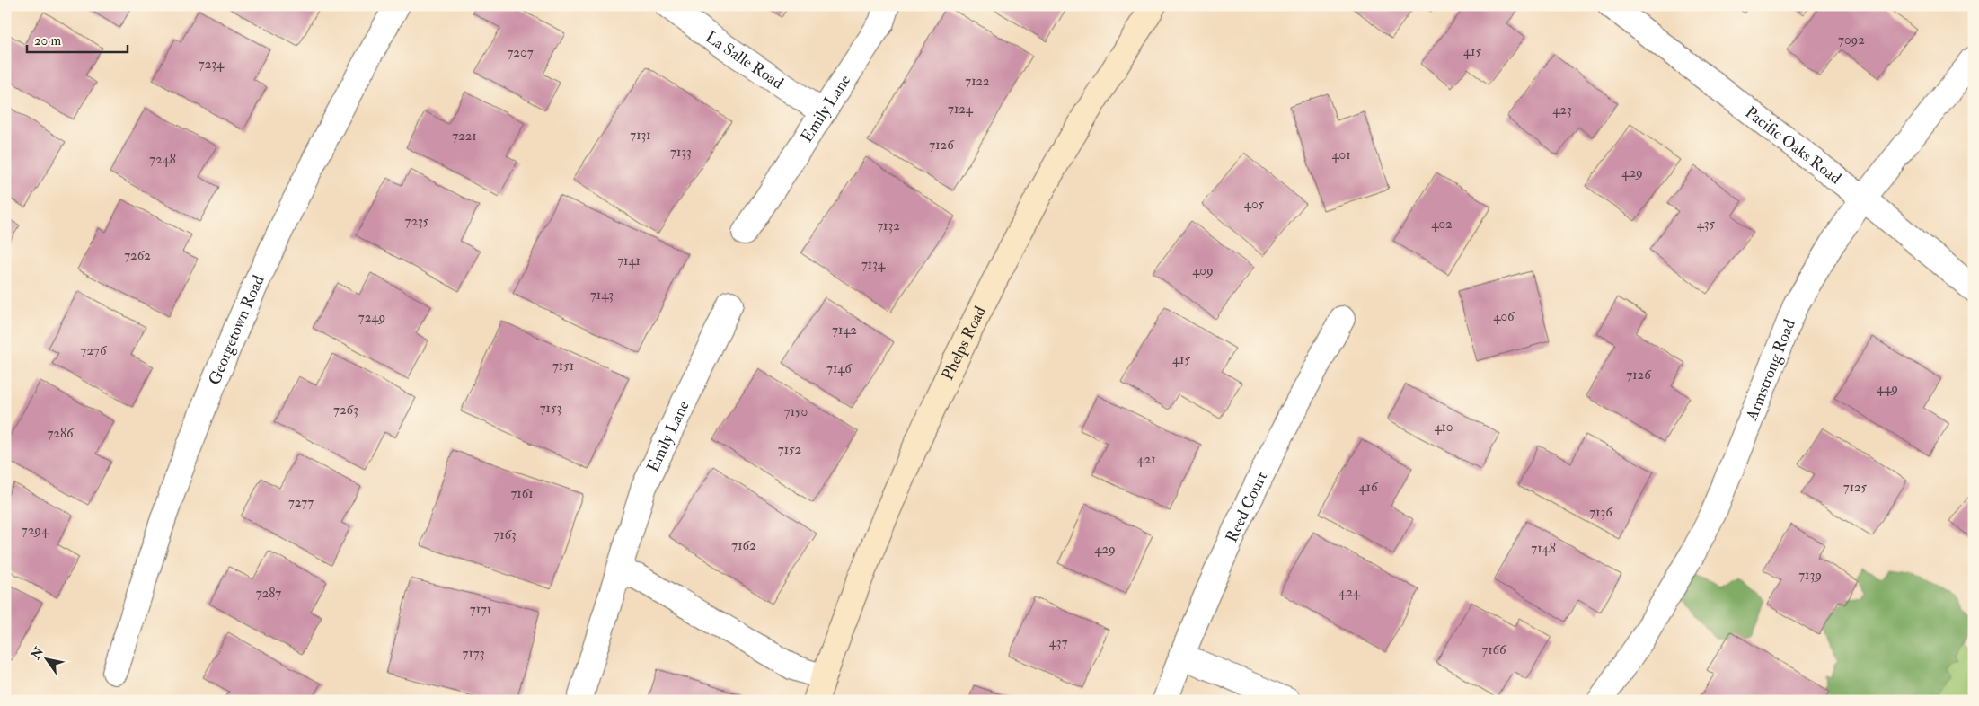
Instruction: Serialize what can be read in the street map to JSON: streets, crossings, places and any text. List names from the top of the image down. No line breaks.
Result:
{"streets":{"street":["La Salle Road","Emily Lane","Pacific Oaks Road","Georgetown Road","Phelps Road","Armstrong Road","Reed Court"]},"crossings":[["La Salle Road","Emily Lane"],["Pacific Oaks Road","Armstrong Road"]],"house_numbers":["7092","415","7207","7234","7122","7124","423","7131","7221","7126","7133","401","7248","429","405","7235","402","435","7132","7262","7141","7134","409","7143","406","7249","7142","7276","415","7151","7146","7126","449","7153","7263","7150","410","7286","7152","421","416","7125","7161","7277","7136","7294","7163","7162","7148","429","7139","424","7287","7171","437","7166","7173"],"scale_bar":"20 m","north":"top left"}
